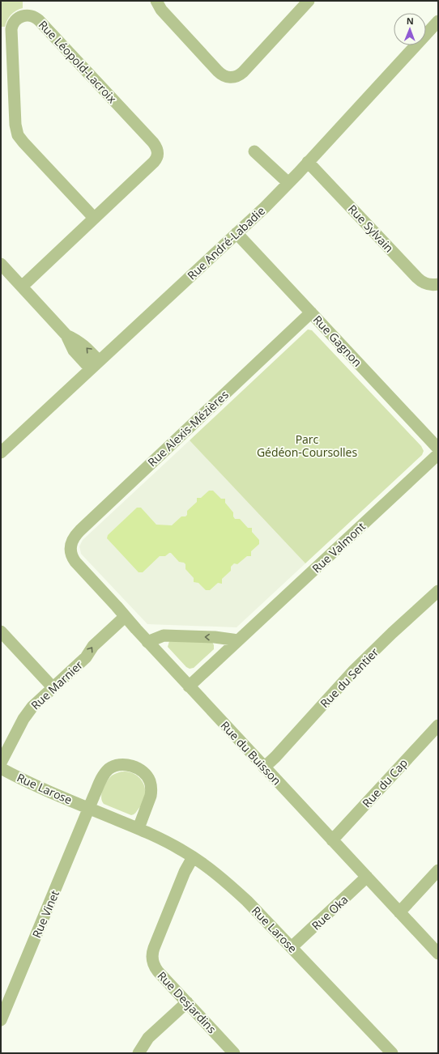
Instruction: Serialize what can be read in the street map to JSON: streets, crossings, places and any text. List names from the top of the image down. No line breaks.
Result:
{"streets":{"street":["Rue Léopold-Lacroix","Rue Sylvain","Rue André-Labadie","Rue Gagnon","Rue Alexis-Mézières","Rue Valmont","Rue du Sentier","Rue Marnier","Rue du Buisson","Rue du Cap","Rue Larose","Rue Oka","Rue Vinet","Rue Desjardins"]},"crossings":[["Rue Sylvain","Rue André-Labadie"],["Rue André-Labadie","Rue Gagnon"],["Rue Gagnon","Rue Alexis-Mézières"],["Rue Alexis-Mézières","Rue du Buisson"],["Rue Valmont","Rue du Buisson"],["Rue du Sentier","Rue du Buisson"],["Rue Marnier","Rue du Buisson"],["Rue du Buisson","Rue du Cap"],["Rue du Buisson","Rue Oka"],["Rue Larose","Rue Oka"],["Rue Larose","Rue Vinet"],["Rue Larose","Rue Desjardins"]],"one_way":["Rue Marnier"],"parks":["Parc Gédéon-Coursolles"],"north":"top"}
